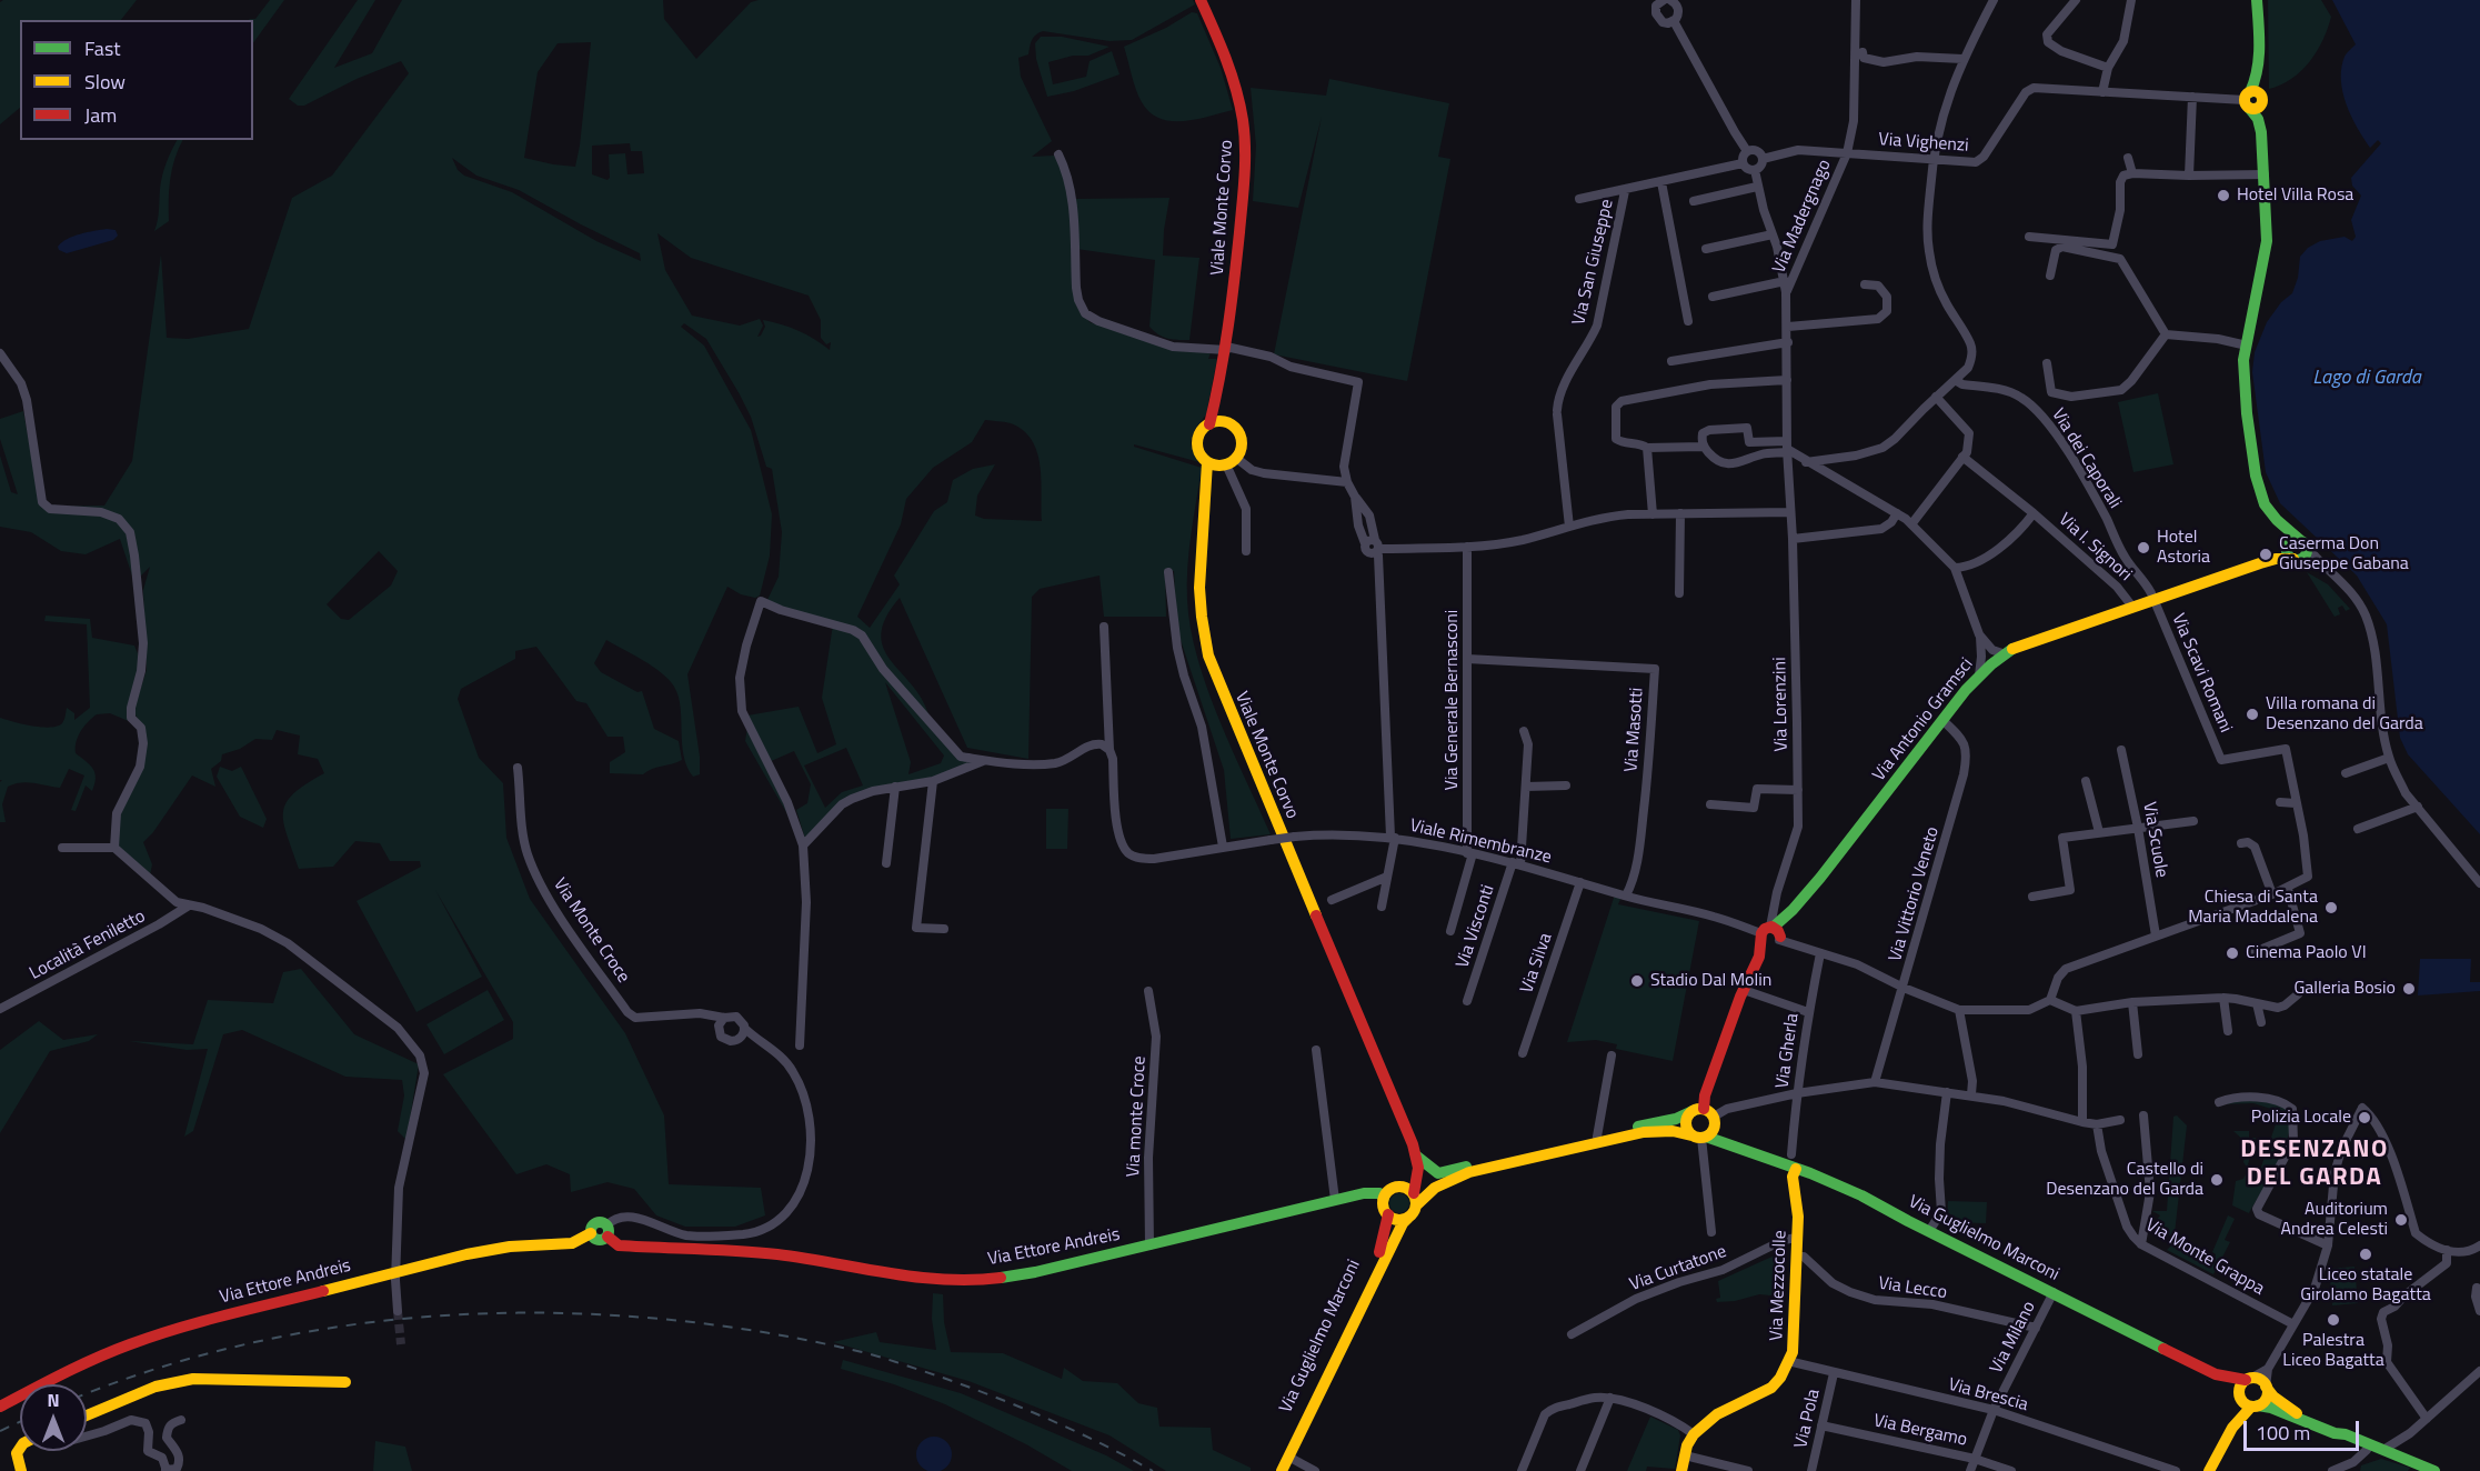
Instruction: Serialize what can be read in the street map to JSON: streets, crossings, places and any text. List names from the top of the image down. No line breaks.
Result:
{"streets":{"main road":["Viale Monte Corvo","Via Antonio Gramsci","Via Guglielmo Marconi","Via Ettore Andreis","Via Mezzocolle"],"street":["Via Vighenzi","Via Madergnago","Via San Giuseppe","Via dei Caporali","Via I. Signori","Via Scavi Romani","Via Generale Bernasconi","Via Lorenzini","Via Masotti","Via Scuole","Viale Rimembranze","Via Vittorio Veneto","Via Visconti","Via Monte Croce","Località Feniletto","Via Silva","Via Gherla","Via monte Croce","Via Monte Grappa","Via Curtatone","Via Lecco","Via Milano","Via Brescia","Via Pola","Via Bergamo"]},"crossings":[["Via Vighenzi","Via Madergnago"],["Via Vighenzi","Via Lorenzini"],["Via Madergnago","Via Lorenzini"],["Via dei Caporali","Via Scavi Romani"],["Via dei Caporali","Via Antonio Gramsci"],["Via I. Signori","Via Antonio Gramsci"],["Via Scavi Romani","Via Antonio Gramsci"],["Via Generale Bernasconi","Via Masotti"],["Via Generale Bernasconi","Viale Rimembranze"],["Via Lorenzini","Via Antonio Gramsci"],["Via Lorenzini","Viale Rimembranze"],["Via Antonio Gramsci","Viale Rimembranze"],["Via Antonio Gramsci","Via Vittorio Veneto"],["Via Antonio Gramsci","Via Guglielmo Marconi"],["Via Masotti","Viale Rimembranze"],["Viale Rimembranze","Via Vittorio Veneto"],["Viale Rimembranze","Via Visconti"],["Viale Rimembranze","Via Silva"],["Viale Rimembranze","Via Gherla"],["Via monte Croce","Via Ettore Andreis"],["Via Guglielmo Marconi","Via Ettore Andreis"],["Via Guglielmo Marconi","Via Mezzocolle"],["Via Guglielmo Marconi","Via Milano"],["Via Curtatone","Via Mezzocolle"],["Via Mezzocolle","Via Lecco"],["Via Mezzocolle","Via Brescia"],["Via Lecco","Via Milano"],["Via Milano","Via Brescia"],["Via Milano","Via Bergamo"],["Via Brescia","Via Pola"],["Via Pola","Via Bergamo"]],"districts":["DESENZANO DEL GARDA"],"water":["Lago di Garda"],"places":["Hotel Villa Rosa","Hotel Astoria","Caserma Don Giuseppe Gabana","Villa romana di Desenzano del Garda","Chiesa di Santa Maria Maddalena","Cinema Paolo VI","Stadio Dal Molin","Galleria Bosio","Polizia Locale","Castello di Desenzano del Garda","Auditorium Andrea Celesti","Liceo statale Girolamo Bagatta","Palestra Liceo Bagatta"],"legend":["Fast","Slow","Jam"],"scale_bar":"100 m","north":"top"}
